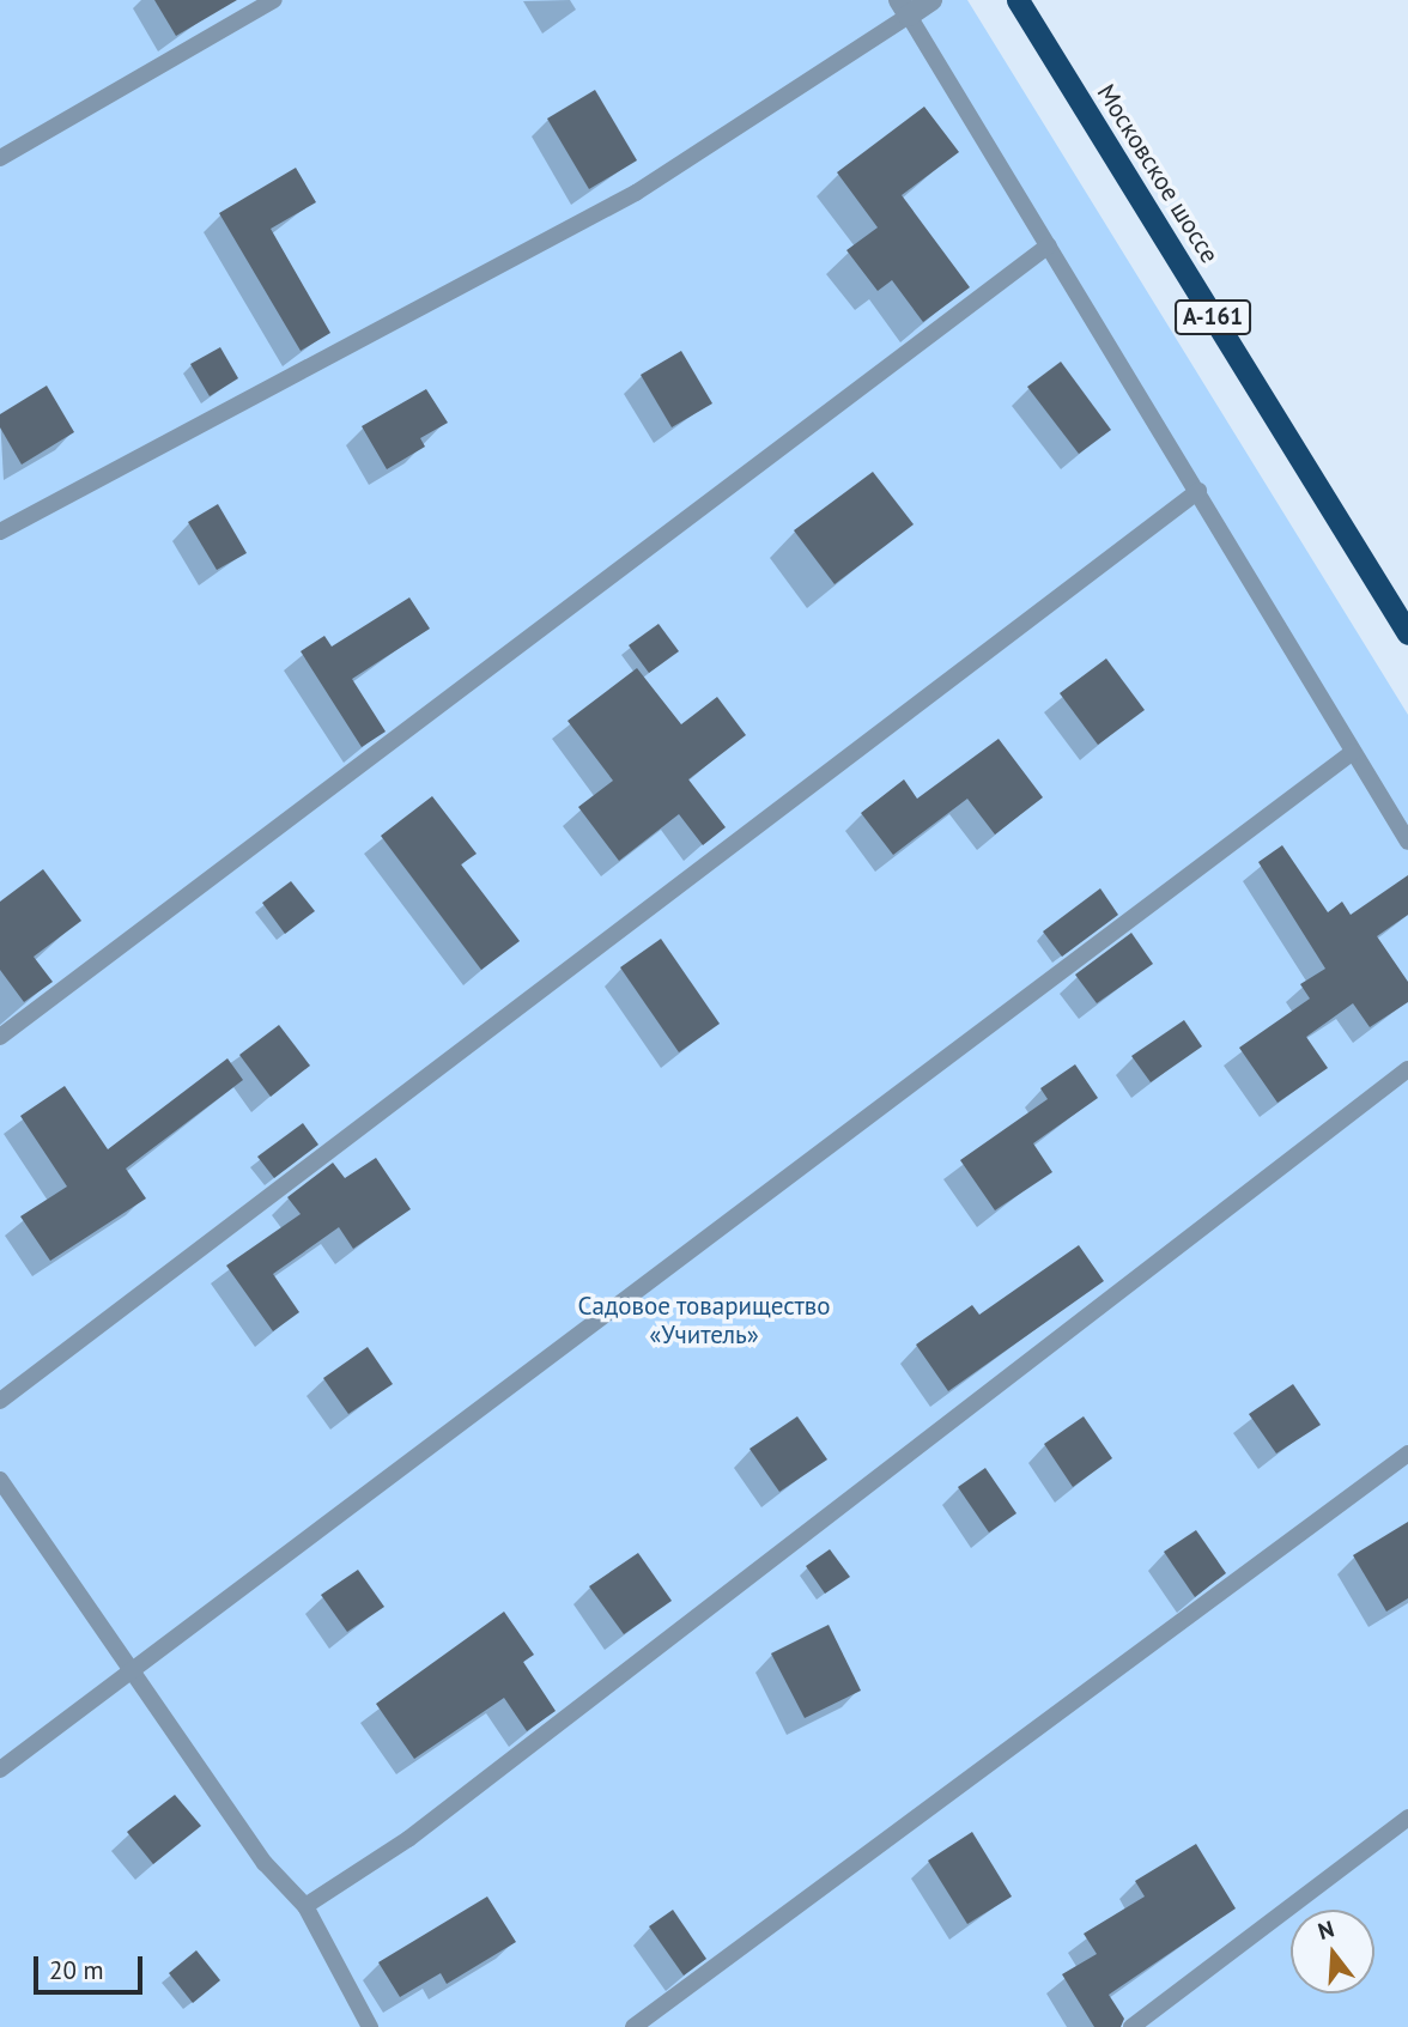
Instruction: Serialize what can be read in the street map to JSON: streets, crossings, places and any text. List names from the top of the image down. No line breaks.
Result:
{"streets":{"highway":["Московское шоссе","А-161"]},"parks":["Садовое товарищество «Учитель»"],"scale_bar":"20 m","north":"top"}
